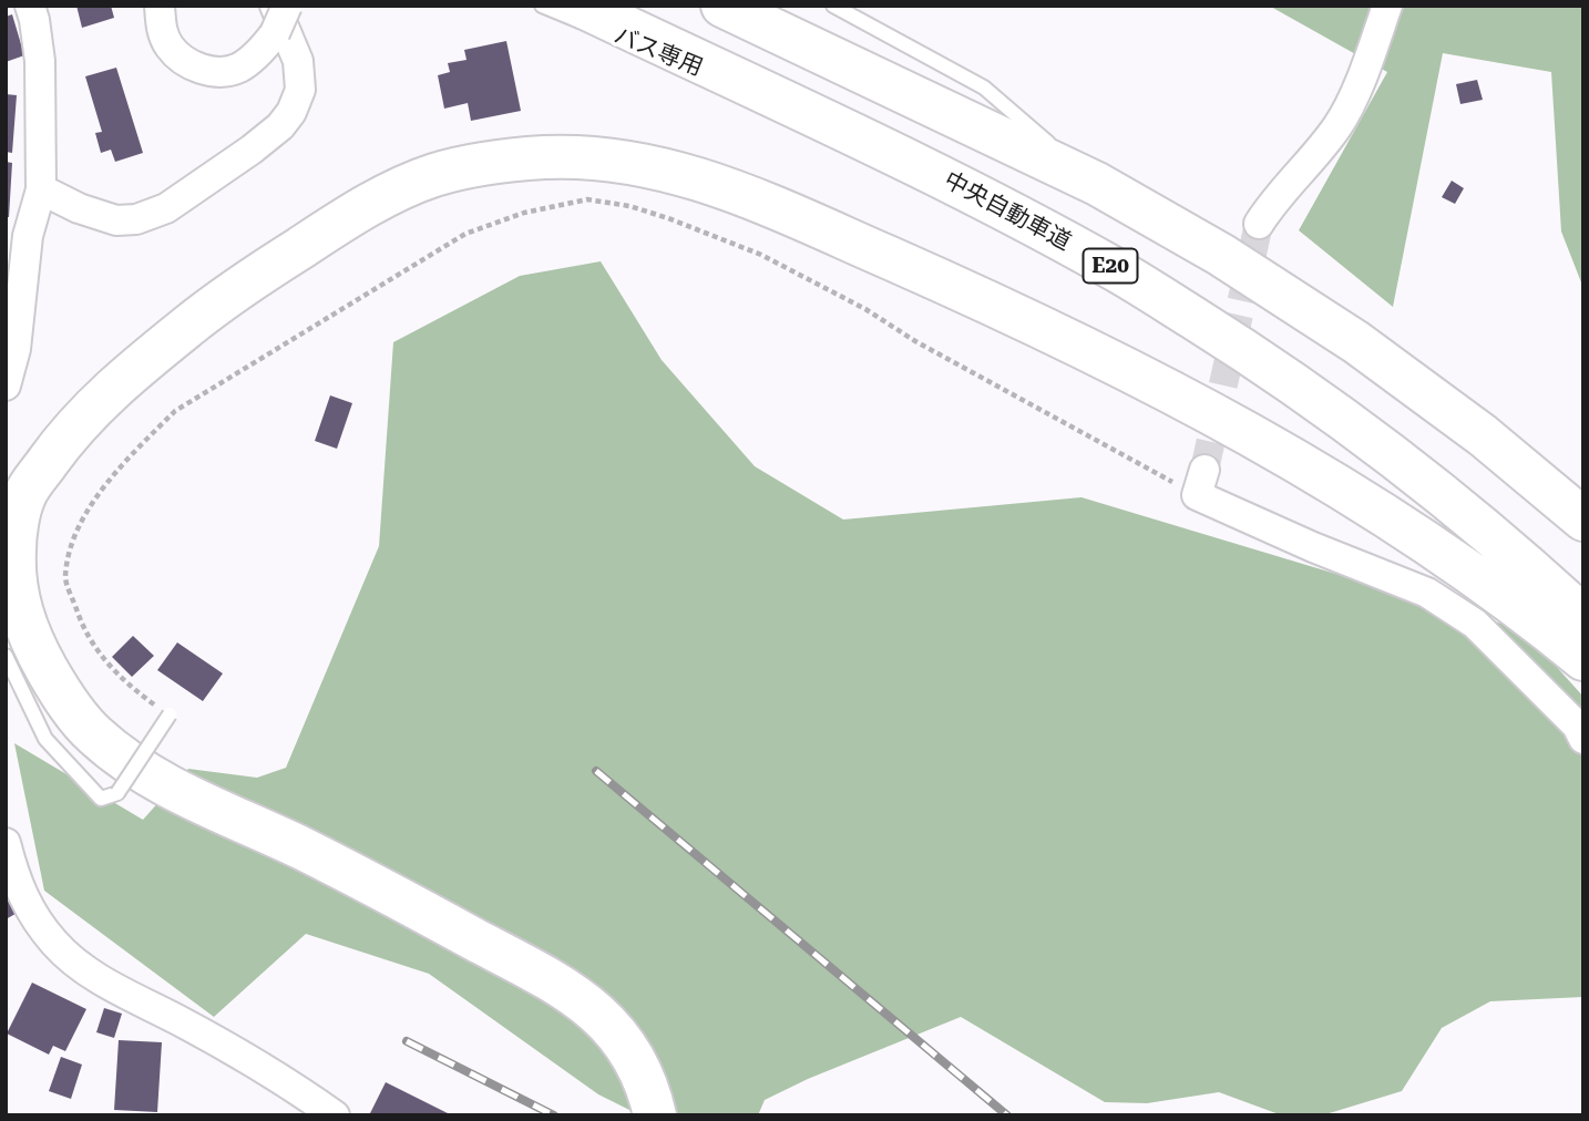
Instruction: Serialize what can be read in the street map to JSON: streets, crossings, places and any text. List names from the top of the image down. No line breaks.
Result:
{"streets":{"highway":["中央自動車道","E20"],"lane":["バス専用"]},"crossings":[["バス専用","中央自動車道"]]}
